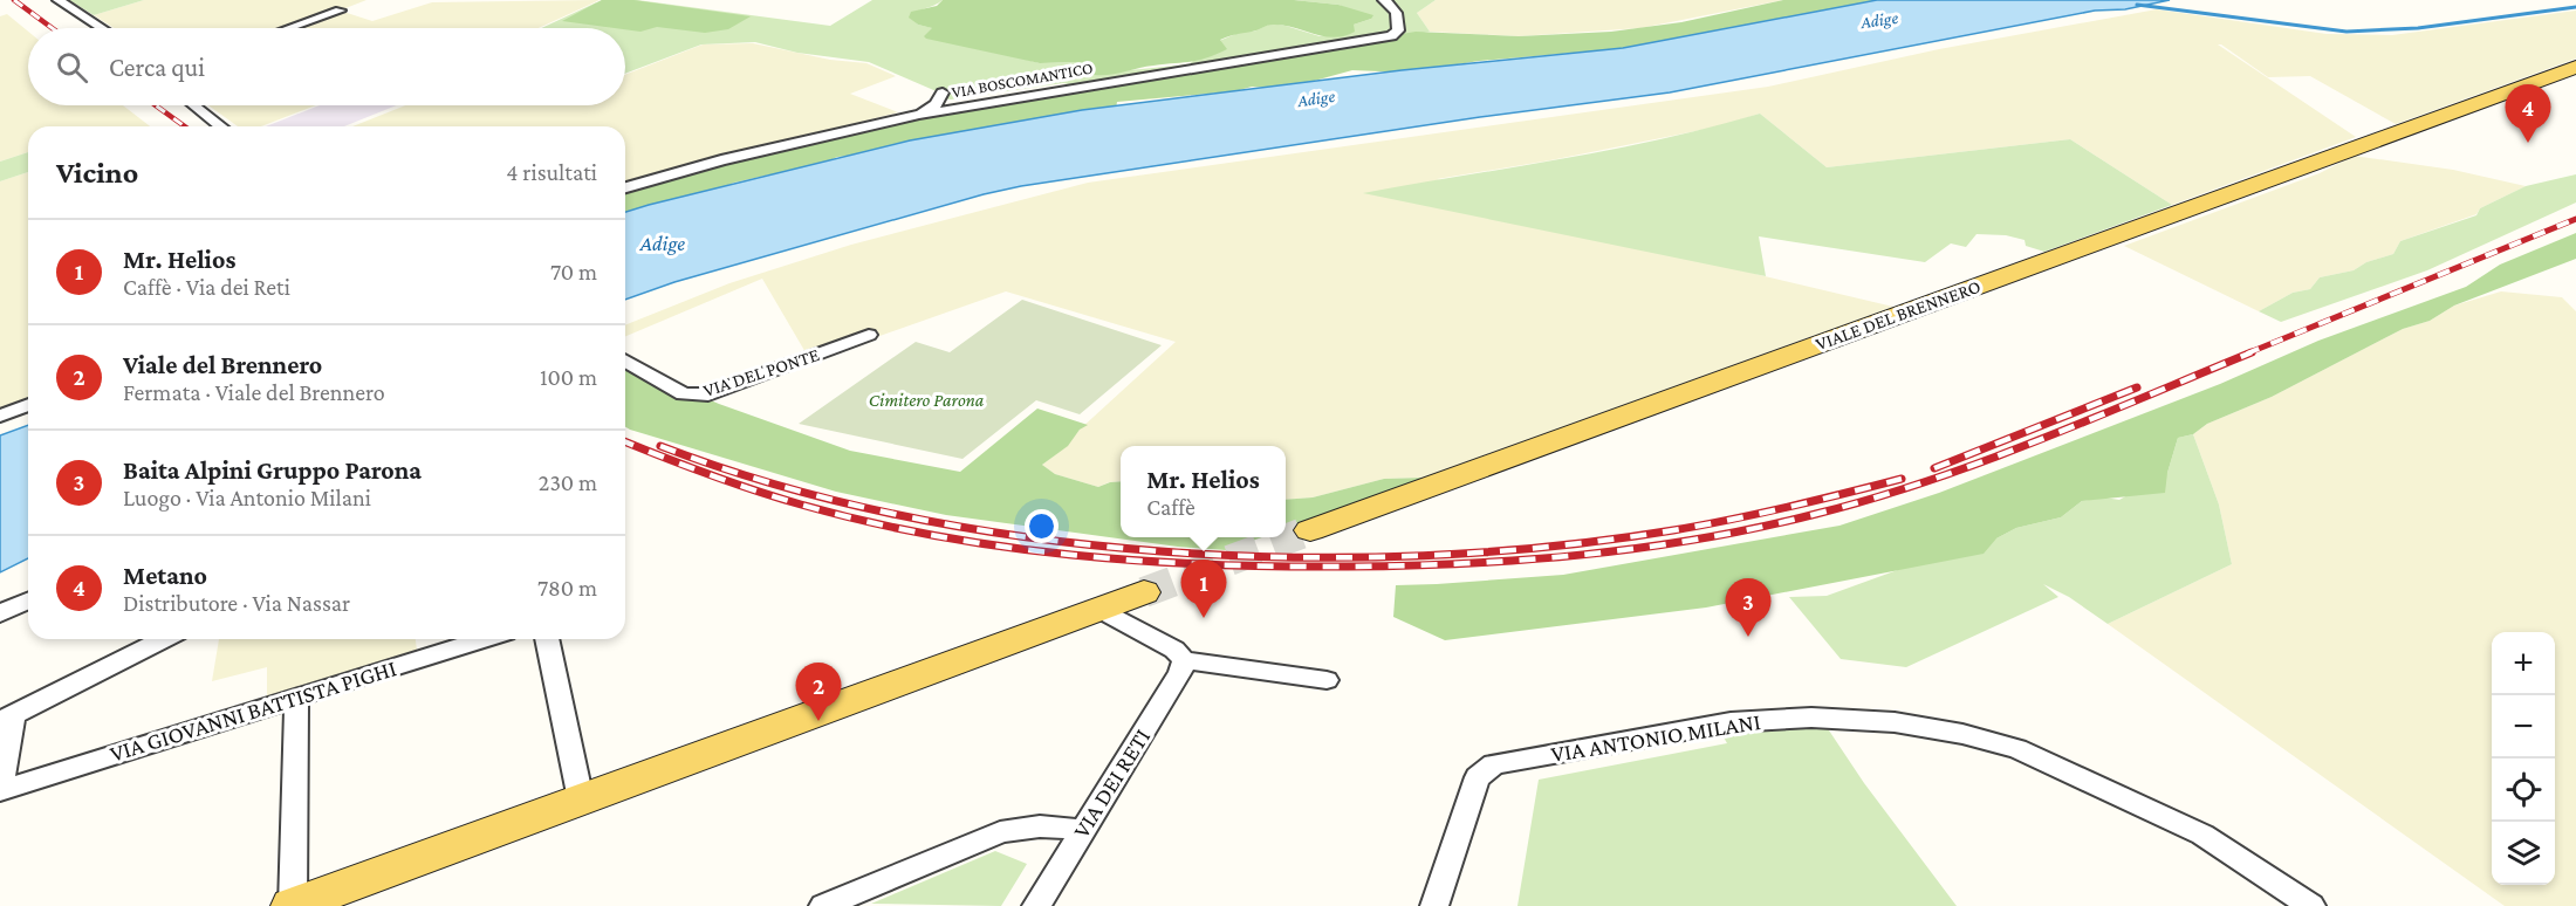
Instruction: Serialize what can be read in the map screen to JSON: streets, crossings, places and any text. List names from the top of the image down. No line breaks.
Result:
{"streets":{"main road":["VIALE DEL BRENNERO"],"street":["VIA BOSCOMANTICO","VIA DEL PONTE","VIA GIOVANNI BATTISTA PIGHI","VIA ANTONIO MILANI","VIA DEI RETI"]},"water":["Adige"],"parks":["Cimitero Parona"],"page":{"search":"Cerca qui","pins":["4","1","3","2"],"heading":["Vicino","4 risultati"],"list":[{"mark":"1","name":"Mr. Helios","note":"Caffè · Via dei Reti","value":"70 m"},{"mark":"2","name":"Viale del Brennero","note":"Fermata · Viale del Brennero","value":"100 m"},{"mark":"3","name":"Baita Alpini Gruppo Parona","note":"Luogo · Via Antonio Milani","value":"230 m"},{"mark":"4","name":"Metano","note":"Distributore · Via Nassar","value":"780 m"}],"popup":["Mr. Helios","Caffè"],"map_buttons":["+","−"]}}
